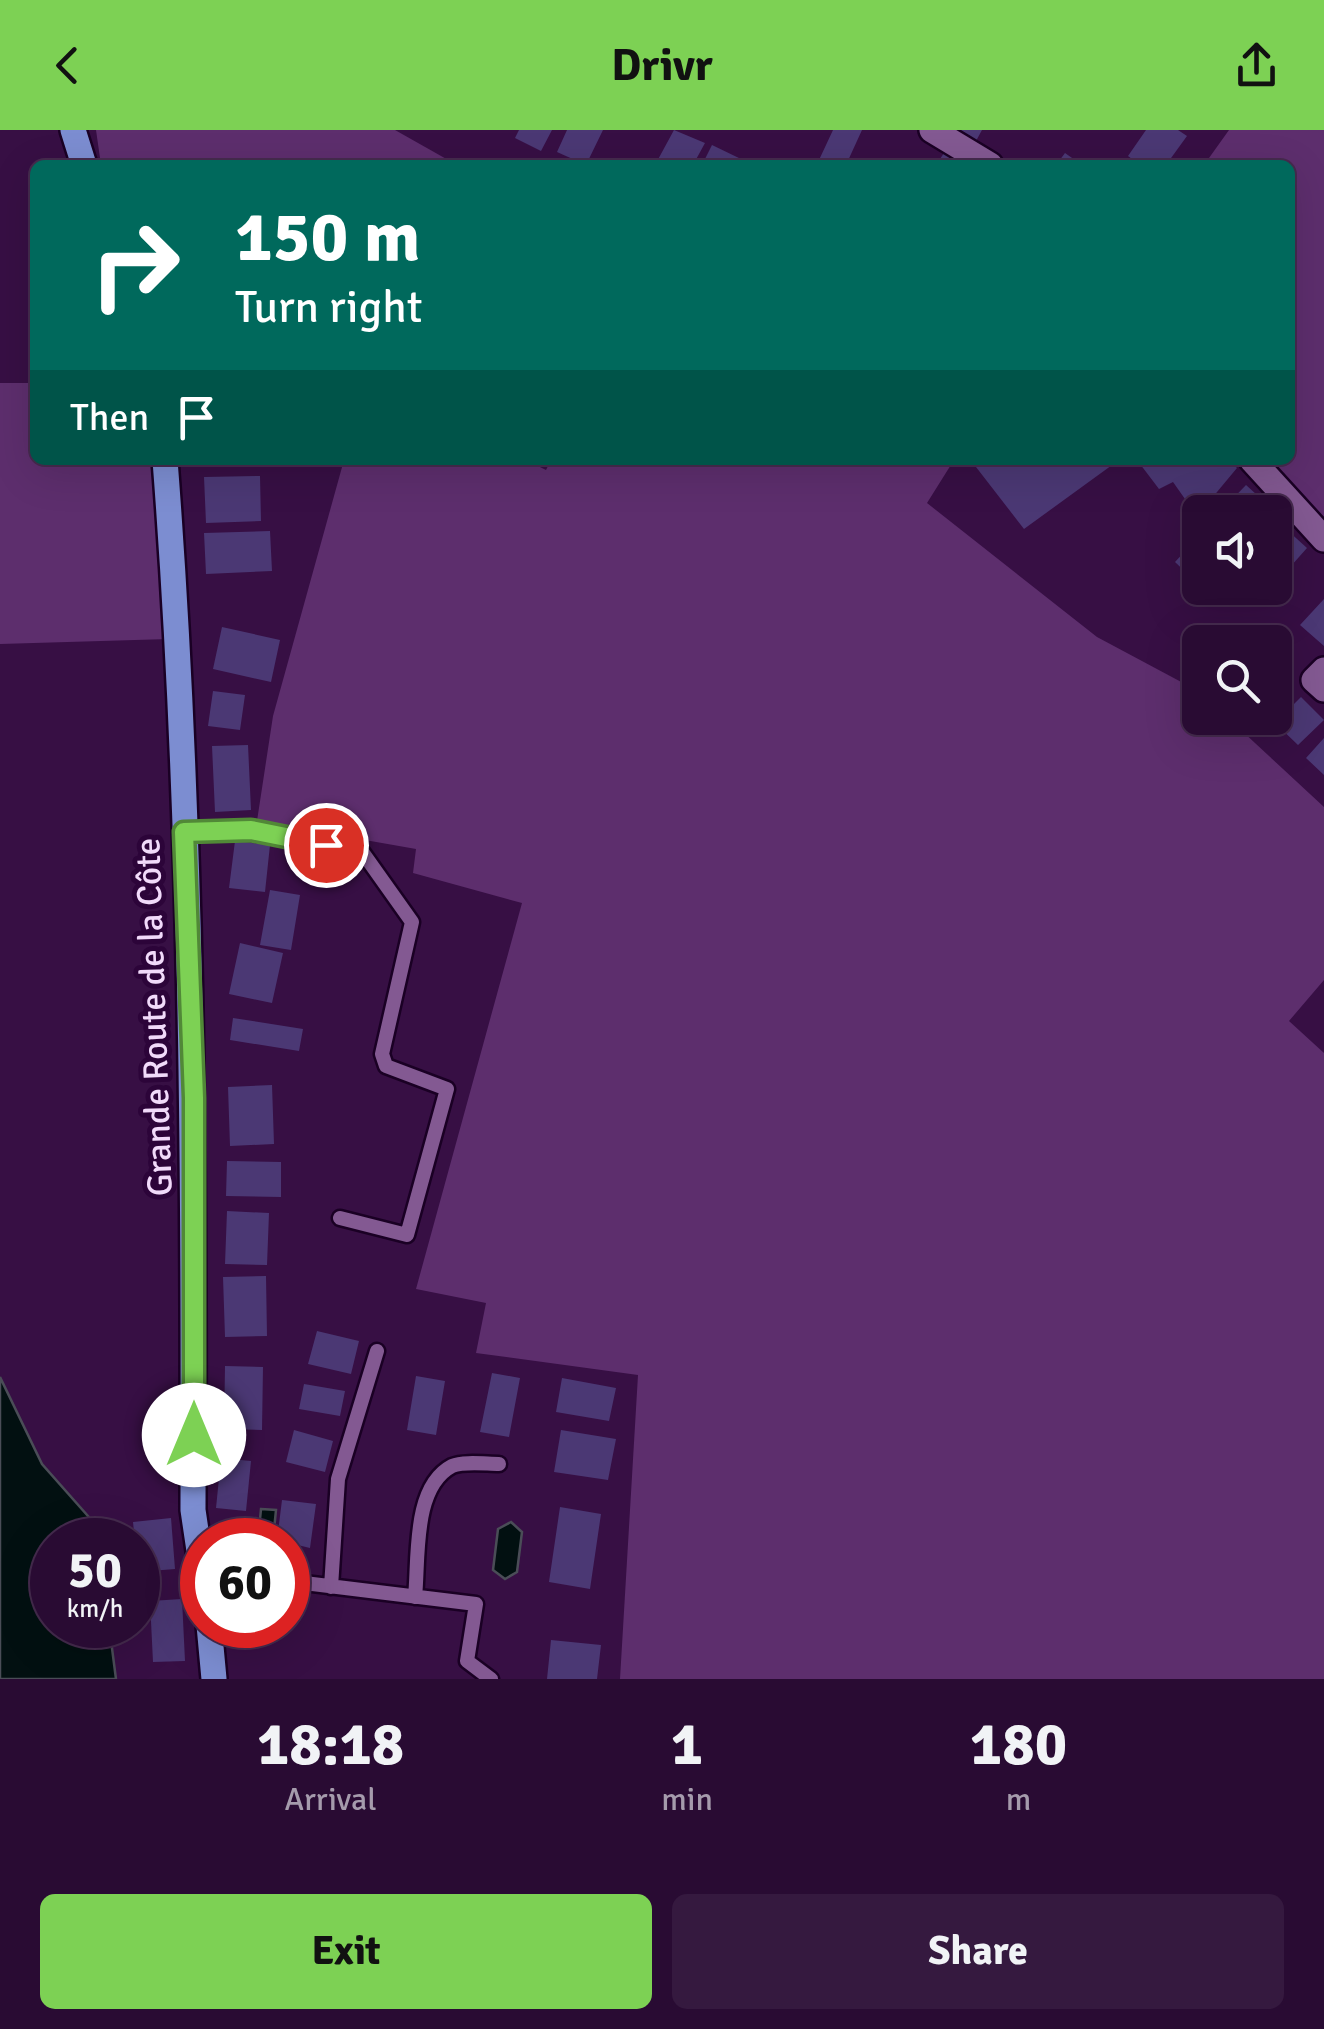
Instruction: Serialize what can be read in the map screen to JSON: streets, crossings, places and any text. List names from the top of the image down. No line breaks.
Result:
{"streets":{"main road":["Grande Route de la Côte"]},"page":{"header":"Drivr","turn":["150 m","Turn right"],"then":"Then","speed":"50 km/h","limit":"60","eta":["18:18","Arrival","1","min","180","m"],"buttons":["Exit","Share"]}}
